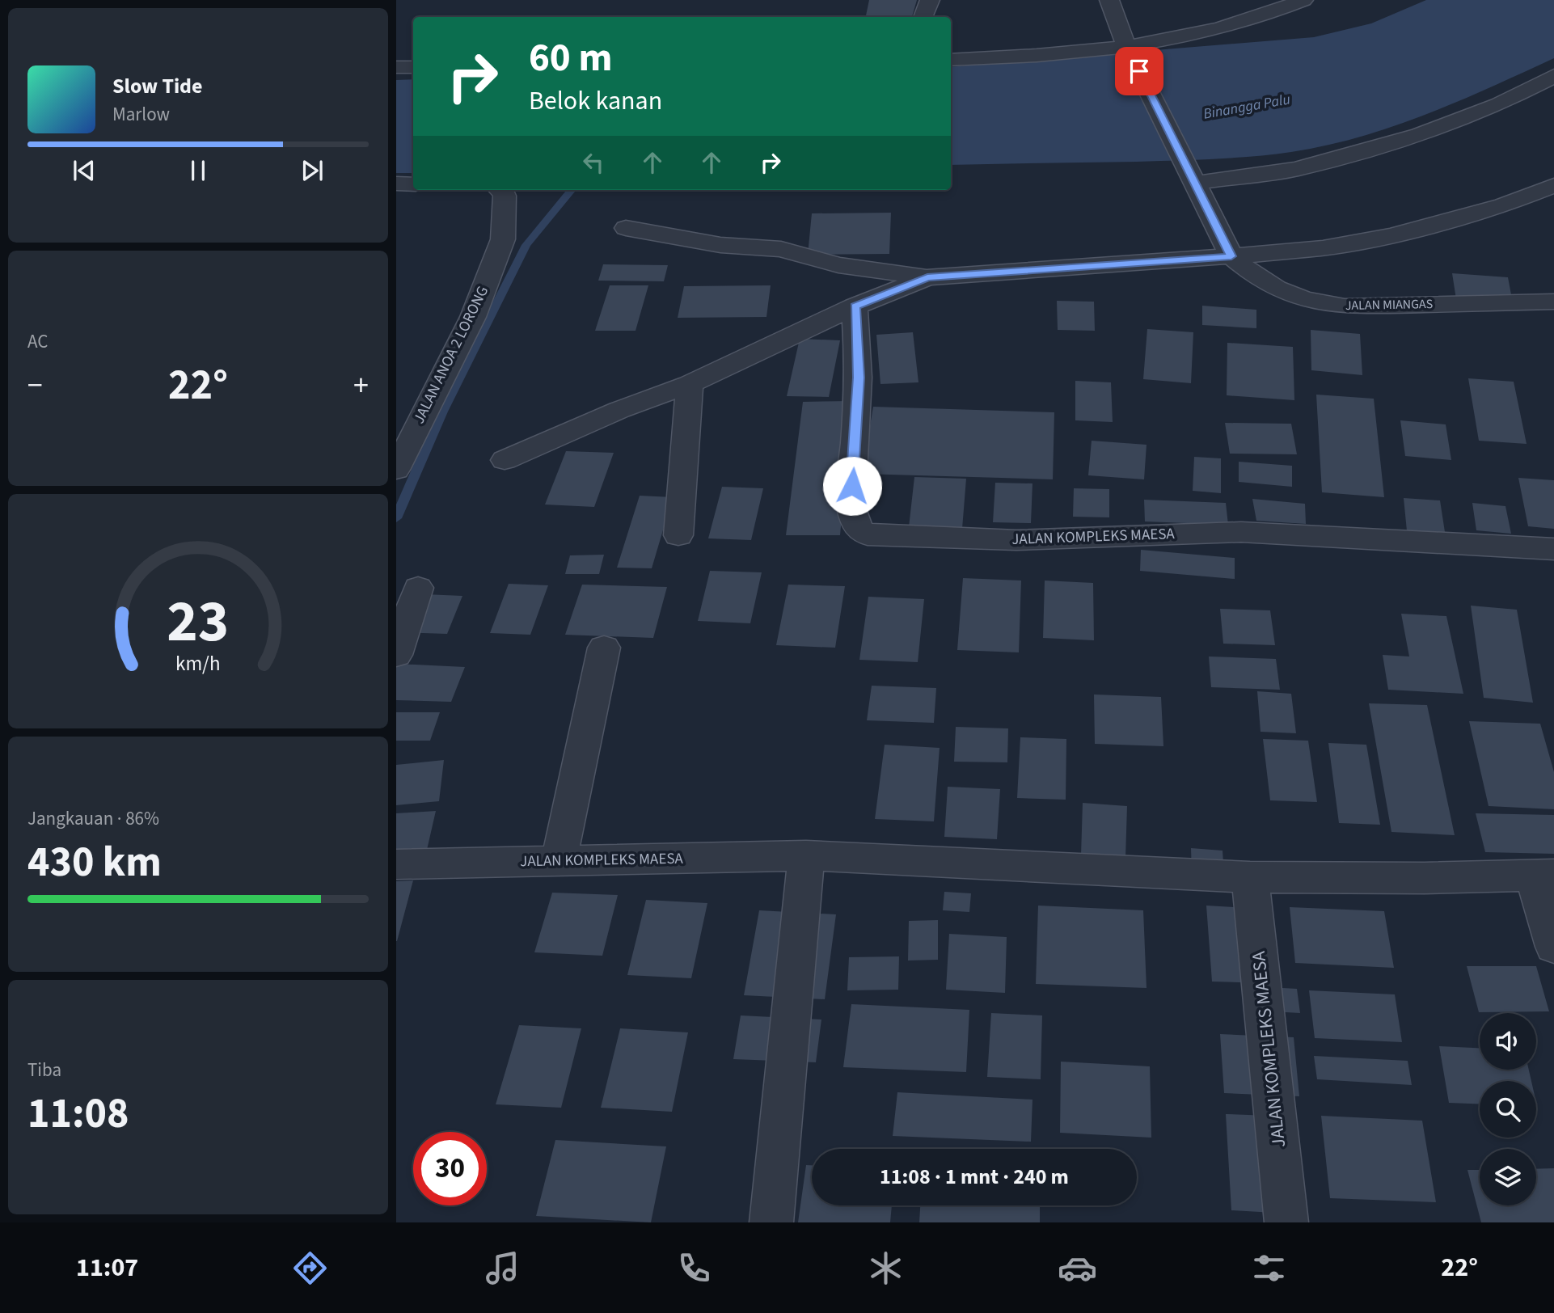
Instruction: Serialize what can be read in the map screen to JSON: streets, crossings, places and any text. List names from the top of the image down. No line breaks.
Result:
{"streets":{"street":["JALAN MIANGAS","JALAN ANOA 2 LORONG","JALAN KOMPLEKS MAESA"]},"water":["Binangga Palu"],"page":{"turn":["60 m","Belok kanan"],"song":["Slow Tide","Marlow"],"tile":["AC",["Jangkauan · 86%","430 km"],["Tiba","11:08"]],"heat":["−","22°","+"],"limit":"30","trip":"11:08 · 1 mnt · 240 m","tabs":["11:07","22°"],"gauge":["23","km/h"]}}
